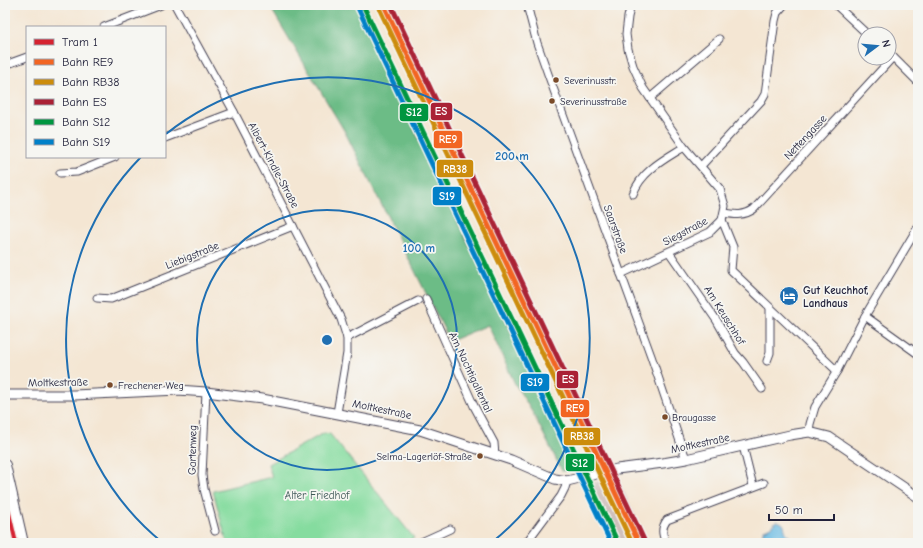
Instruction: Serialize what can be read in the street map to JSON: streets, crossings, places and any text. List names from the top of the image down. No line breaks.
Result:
{"streets":{"street":["Nettengasse","Albert-Kindle-Straße","Saarstraße","Siegstraße","Liebigstraße","Am Keuschhof","Am Nachtigallental","Moltkestraße","Gartenweg"]},"crossings":[["Nettengasse","Siegstraße"],["Albert-Kindle-Straße","Liebigstraße"],["Albert-Kindle-Straße","Moltkestraße"],["Saarstraße","Siegstraße"],["Saarstraße","Moltkestraße"],["Siegstraße","Am Keuschhof"],["Am Nachtigallental","Moltkestraße"],["Moltkestraße","Gartenweg"]],"parks":["Alter Friedhof"],"places":{"other":["Severinusstr.","Severinusstraße","Frechener Weg","Braugasse","Selma-Lagerlöf-Straße"],"hotel":["Gut Keuchhof, Landhaus"]},"lines":["rail line RE9","rail line ES","rail line S12","rail line RB38","rail line S19","tram line 1"],"legend":["Tram 1","Bahn RE9","Bahn RB38","Bahn ES","Bahn S12","Bahn S19"],"scale_bar":"50 m","north":"right","rings":["200 m","100 m"]}
